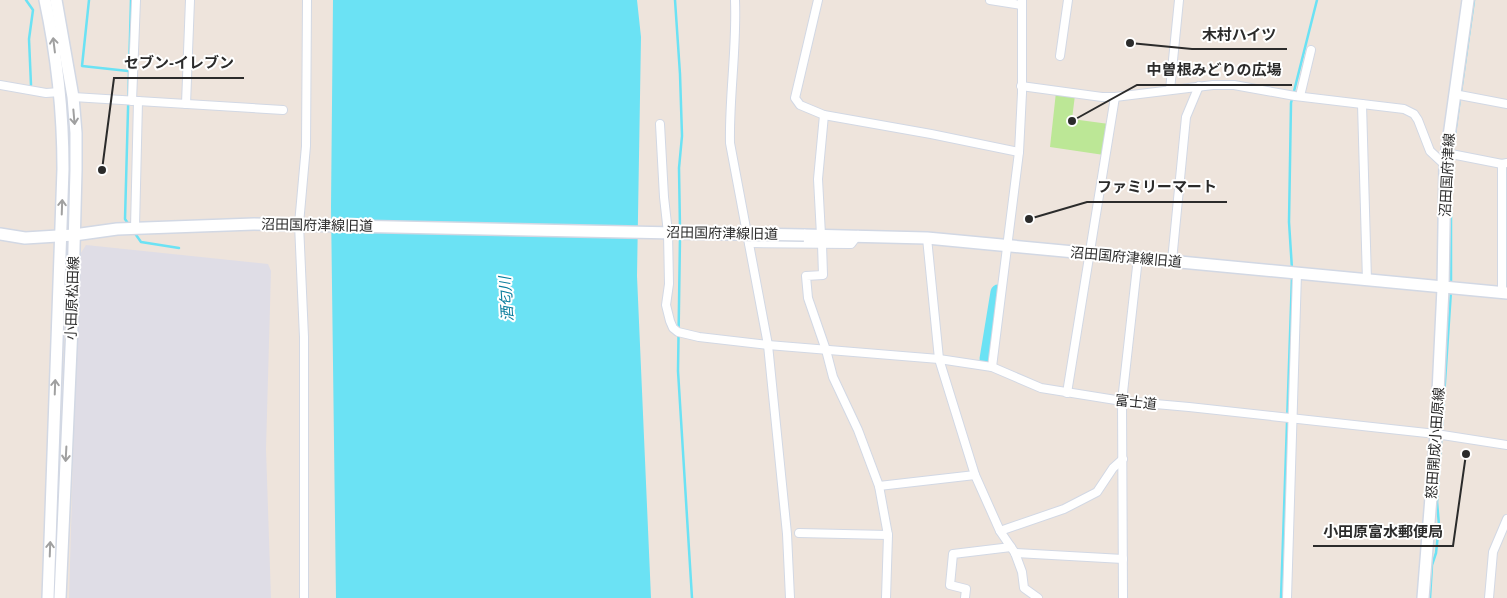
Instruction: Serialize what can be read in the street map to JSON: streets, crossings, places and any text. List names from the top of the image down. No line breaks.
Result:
{"streets":{"main road":["沼田国府津線","沼田国府津線旧道","小田原松田線","怒田開成小田原線"],"street":["富士道"]},"crossings":[["沼田国府津線","沼田国府津線旧道"],["沼田国府津線","怒田開成小田原線"],["沼田国府津線旧道","小田原松田線"],["沼田国府津線旧道","富士道"],["沼田国府津線旧道","怒田開成小田原線"],["富士道","怒田開成小田原線"]],"water":["酒匂川"],"places":["木村ハイツ","中曽根みどりの広場","セブン-イレブン","ファミリーマート","小田原富水郵便局"]}
